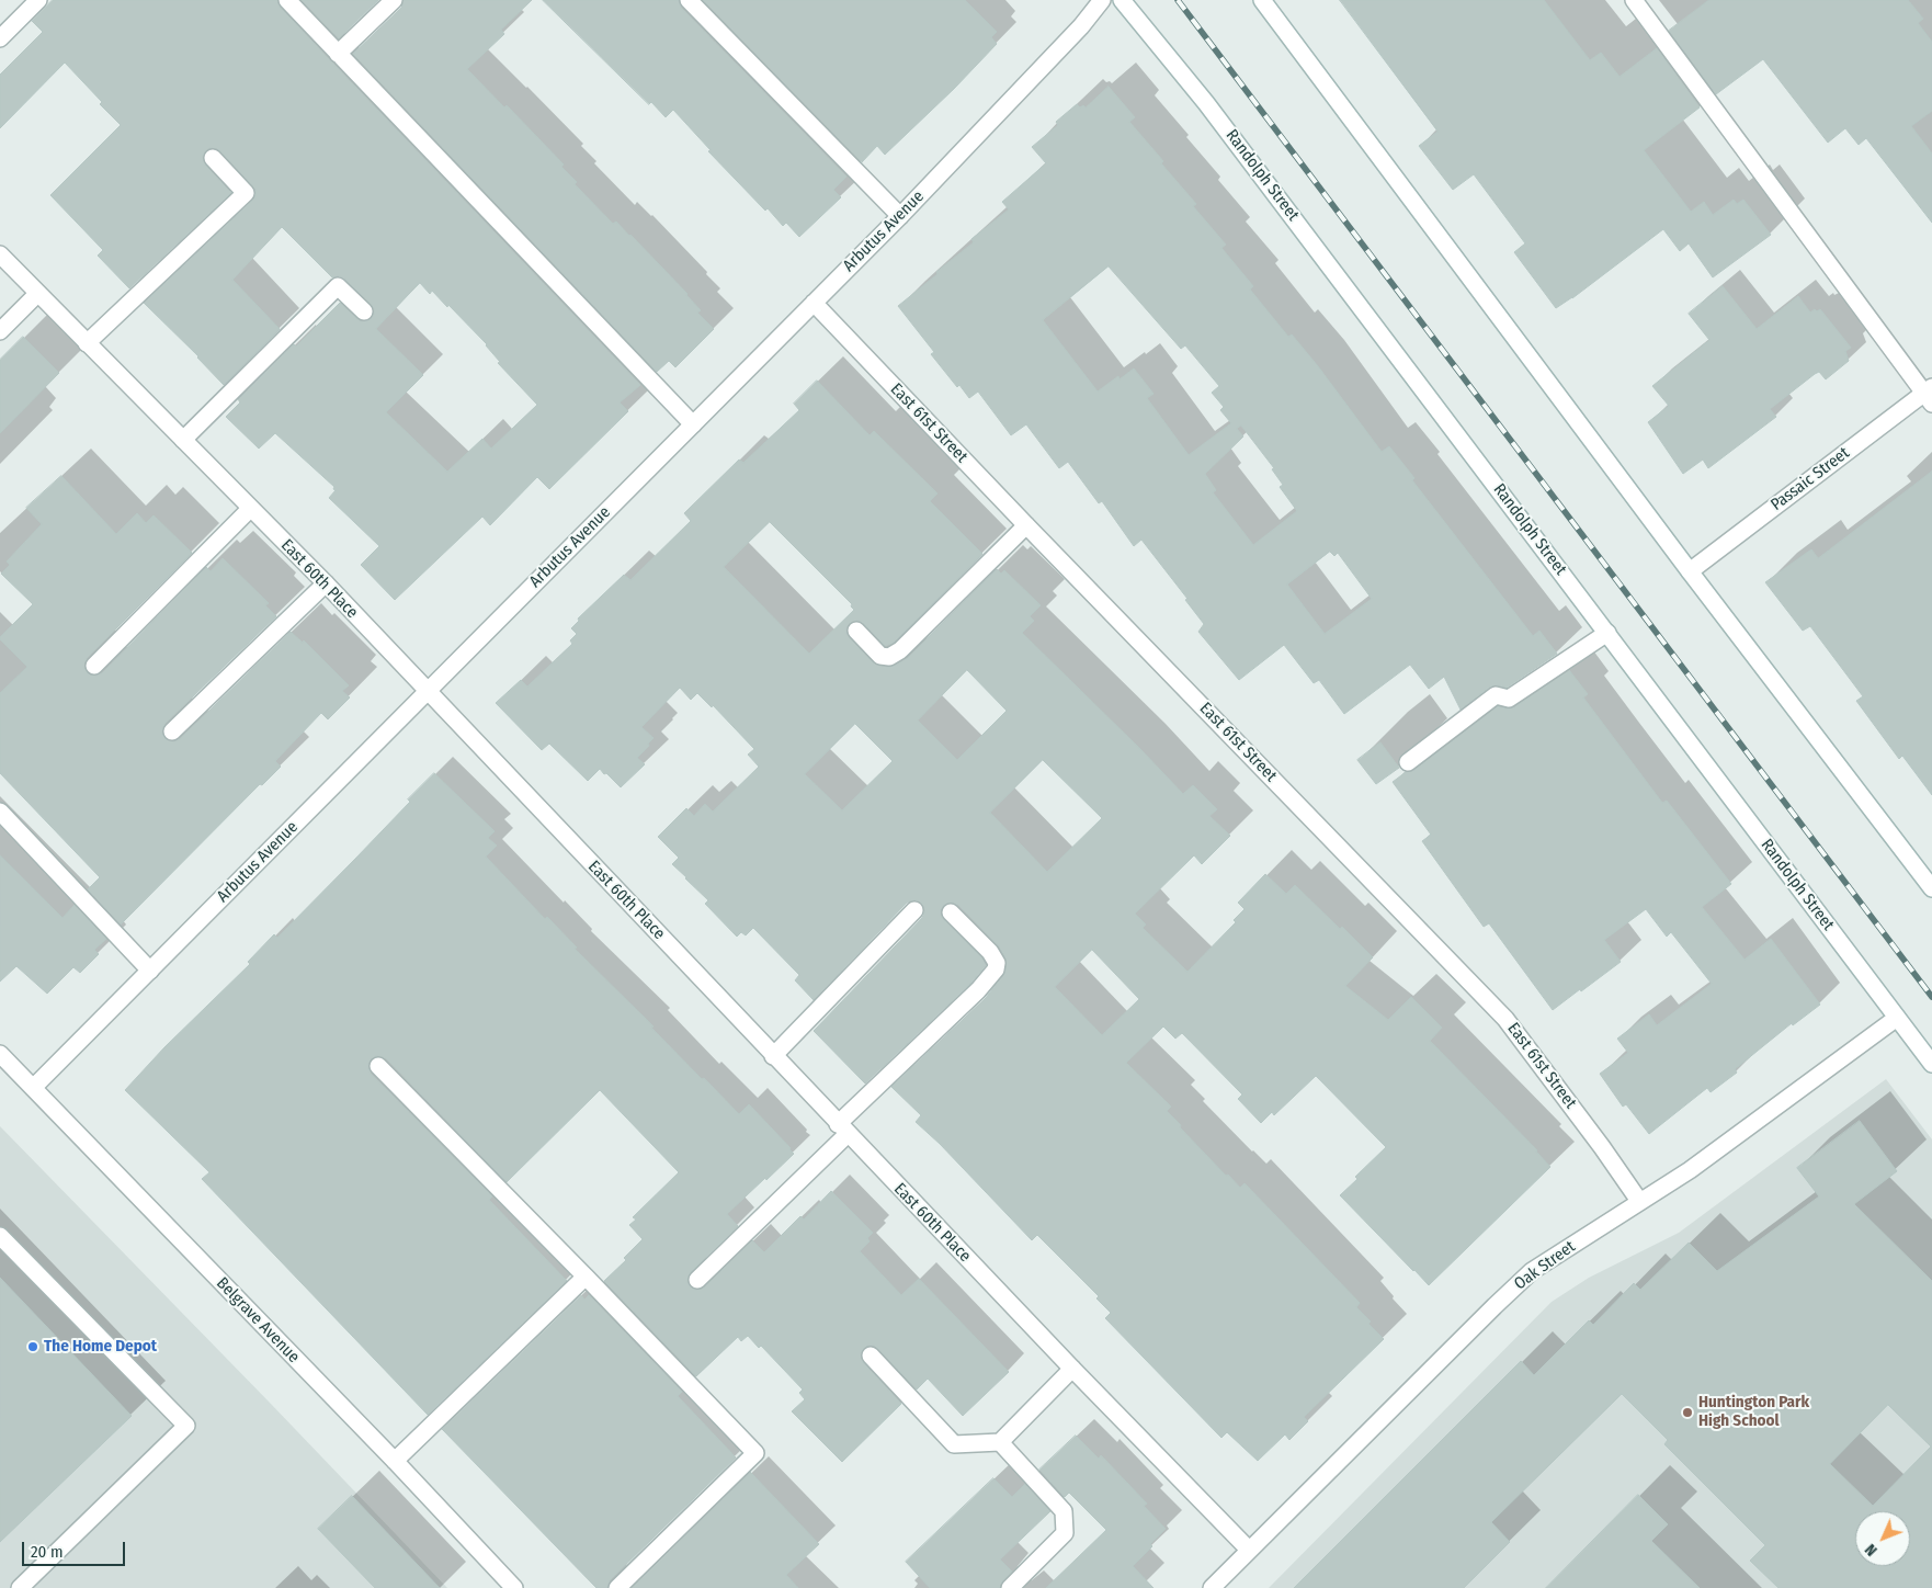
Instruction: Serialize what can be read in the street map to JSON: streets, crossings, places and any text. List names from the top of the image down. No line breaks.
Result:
{"streets":{"street":["Randolph Street","Arbutus Avenue","East 61st Street","Passaic Street","East 60th Place","Oak Street","Belgrave Avenue"]},"crossings":[["Randolph Street","Oak Street"],["Arbutus Avenue","East 61st Street"],["Arbutus Avenue","East 60th Place"],["Arbutus Avenue","Belgrave Avenue"],["East 61st Street","Oak Street"],["East 60th Place","Oak Street"]],"places":["The Home Depot","Huntington Park High School"],"scale_bar":"20 m","north":"bottom left"}
